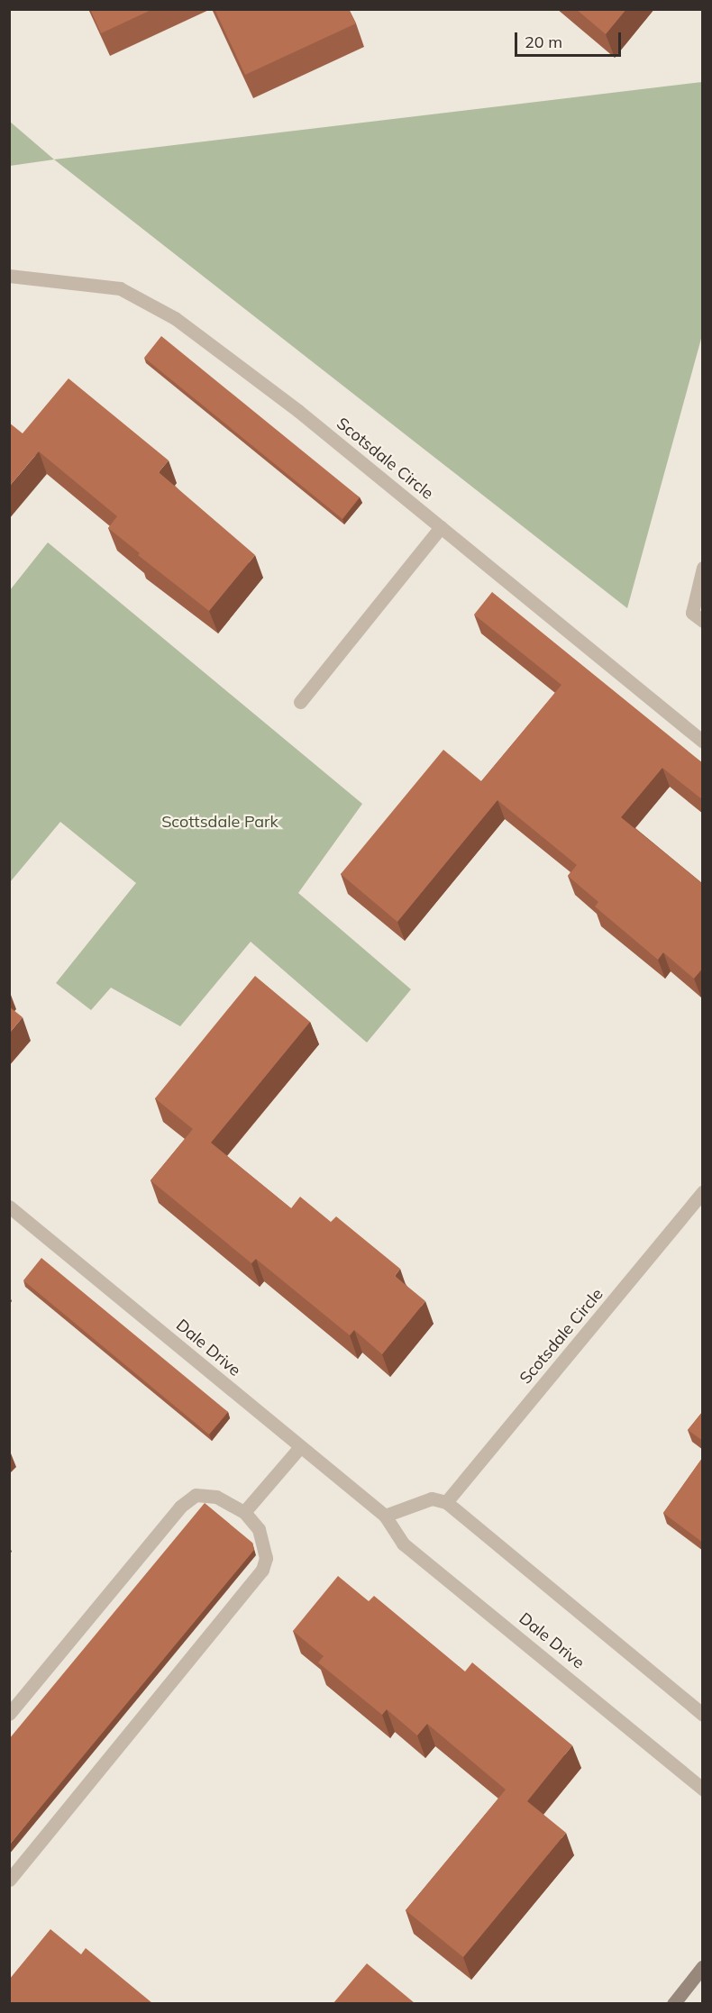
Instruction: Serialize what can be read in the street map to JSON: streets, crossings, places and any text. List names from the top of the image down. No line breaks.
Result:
{"streets":{"street":["Scotsdale Circle","Dale Drive"]},"parks":["Scottsdale Park"],"scale_bar":"20 m"}
